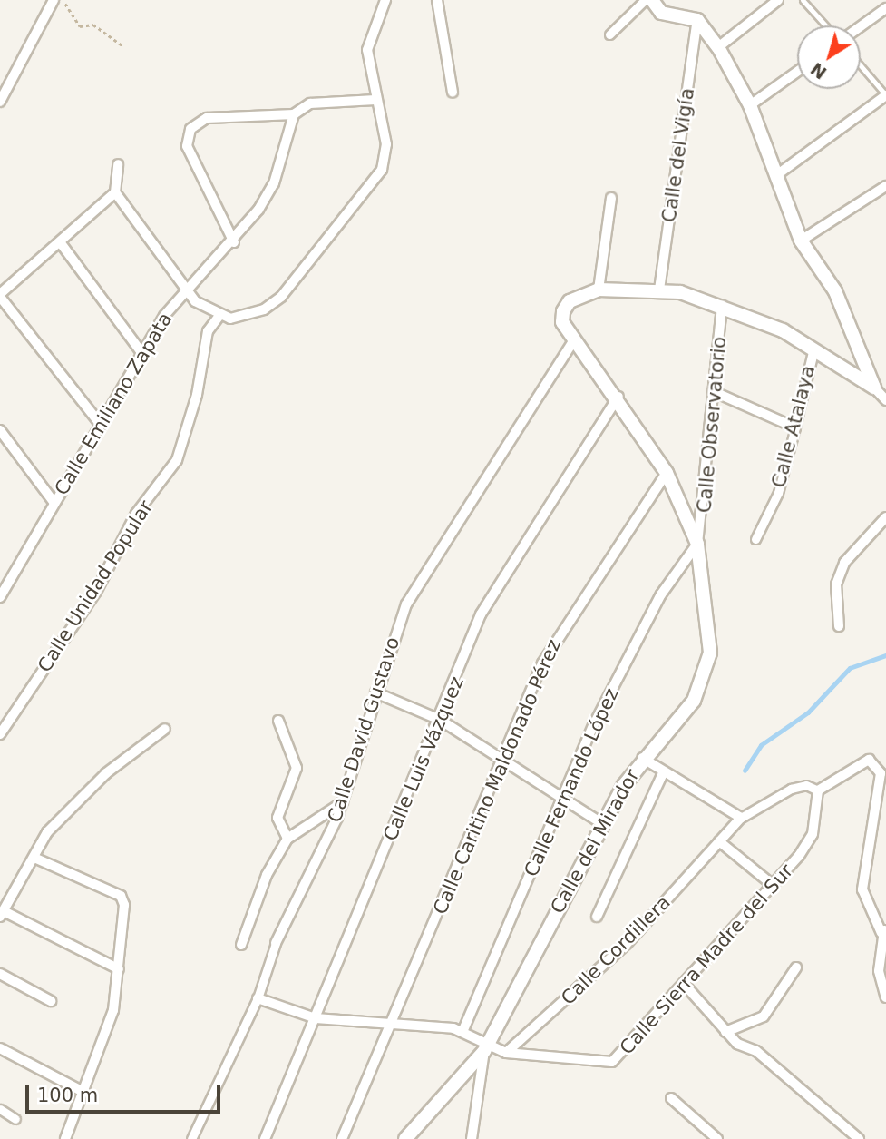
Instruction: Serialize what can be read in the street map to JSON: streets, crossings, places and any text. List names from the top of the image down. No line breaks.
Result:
{"streets":{"street":["Calle del Vigía","Calle Emiliano Zapata","Calle Observatorio","Calle Atalaya","Calle Unidad Popular","Calle David Gustavo","Calle Luis Vázquez","Calle Caritino Maldonado Pérez","Calle Fernando López","Calle del Mirador","Calle Cordillera","Calle Sierra Madre del Sur"]},"crossings":[["Calle del Vigía","Calle del Mirador"],["Calle Observatorio","Calle Fernando López"],["Calle Observatorio","Calle del Mirador"],["Calle Atalaya","Calle del Mirador"],["Calle David Gustavo","Calle del Mirador"],["Calle Luis Vázquez","Calle del Mirador"],["Calle Caritino Maldonado Pérez","Calle del Mirador"],["Calle Fernando López","Calle del Mirador"],["Calle Cordillera","Calle Sierra Madre del Sur"]],"scale_bar":"100 m","north":"bottom left"}
